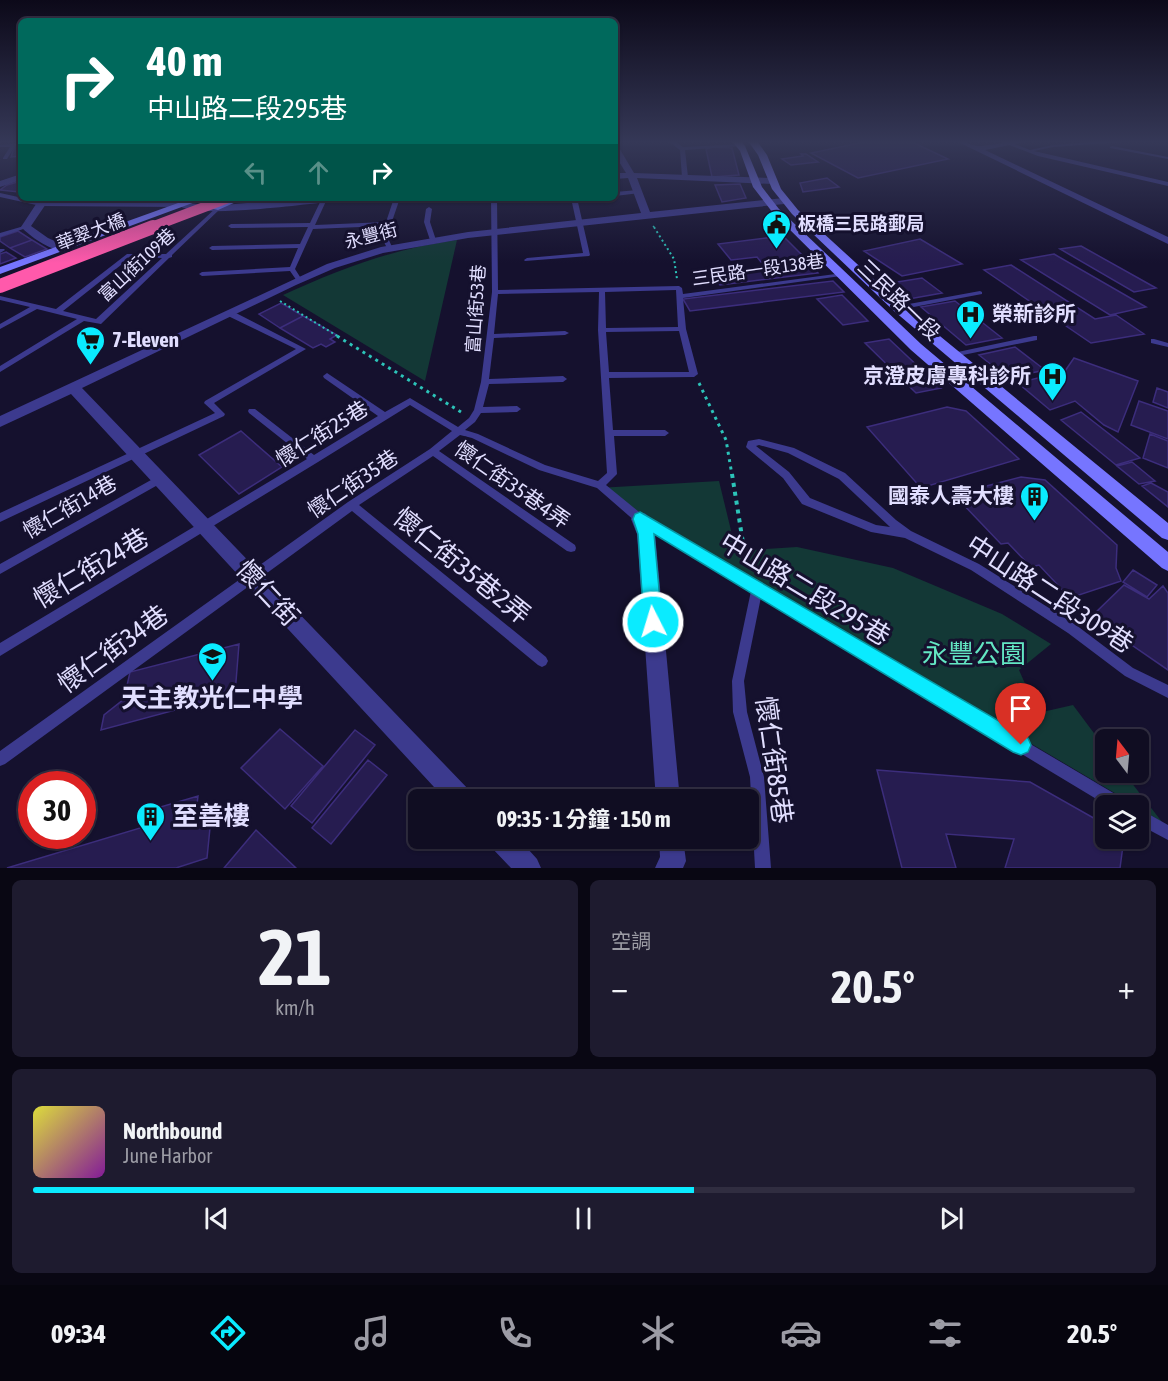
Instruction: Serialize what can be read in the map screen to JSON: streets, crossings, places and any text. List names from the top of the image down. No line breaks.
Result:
{"streets":{"highway":["華翠大橋"],"street":["永豐街","三民路一段","懷仁街"],"lane":["富山街109巷","三民路一段138巷","富山街53巷","懷仁街25巷","懷仁街35巷","懷仁街35巷4弄","懷仁街14巷","懷仁街35巷2弄","懷仁街24巷","中山路二段295巷","中山路二段309巷","懷仁街34巷","懷仁街85巷"]},"crossings":[["華翠大橋","富山街109巷"],["永豐街","三民路一段"],["永豐街","富山街53巷"],["永豐街","懷仁街"],["三民路一段138巷","三民路一段"],["三民路一段138巷","富山街53巷"],["富山街53巷","懷仁街35巷"],["懷仁街25巷","懷仁街35巷"],["懷仁街25巷","懷仁街24巷"],["懷仁街25巷","中山路二段295巷"],["懷仁街25巷","懷仁街"],["懷仁街35巷","懷仁街35巷4弄"],["懷仁街35巷","懷仁街35巷2弄"],["懷仁街35巷","中山路二段295巷"],["懷仁街35巷","懷仁街"],["懷仁街35巷","懷仁街34巷"],["懷仁街14巷","懷仁街"],["懷仁街24巷","懷仁街"],["中山路二段295巷","懷仁街85巷"],["懷仁街","懷仁街34巷"]],"parks":["永豐公園"],"places":{"public building":["板橋三民路郵局"],"hospital":["榮新診所","京澄皮膚專科診所"],"supermarket":["7-Eleven"],"building":["國泰人壽大樓","至善樓"],"school or university":["天主教光仁中學"]},"north":"top","page":{"turn":["40 m","中山路二段295巷"],"limit":"30","trip":"09:35 · 1 分鐘 · 150 m","tile":[["21","km/h"],"空調"],"heat":["−","20.5°","+"],"song":["Northbound","June Harbor"],"tabs":["09:34","20.5°"]}}
